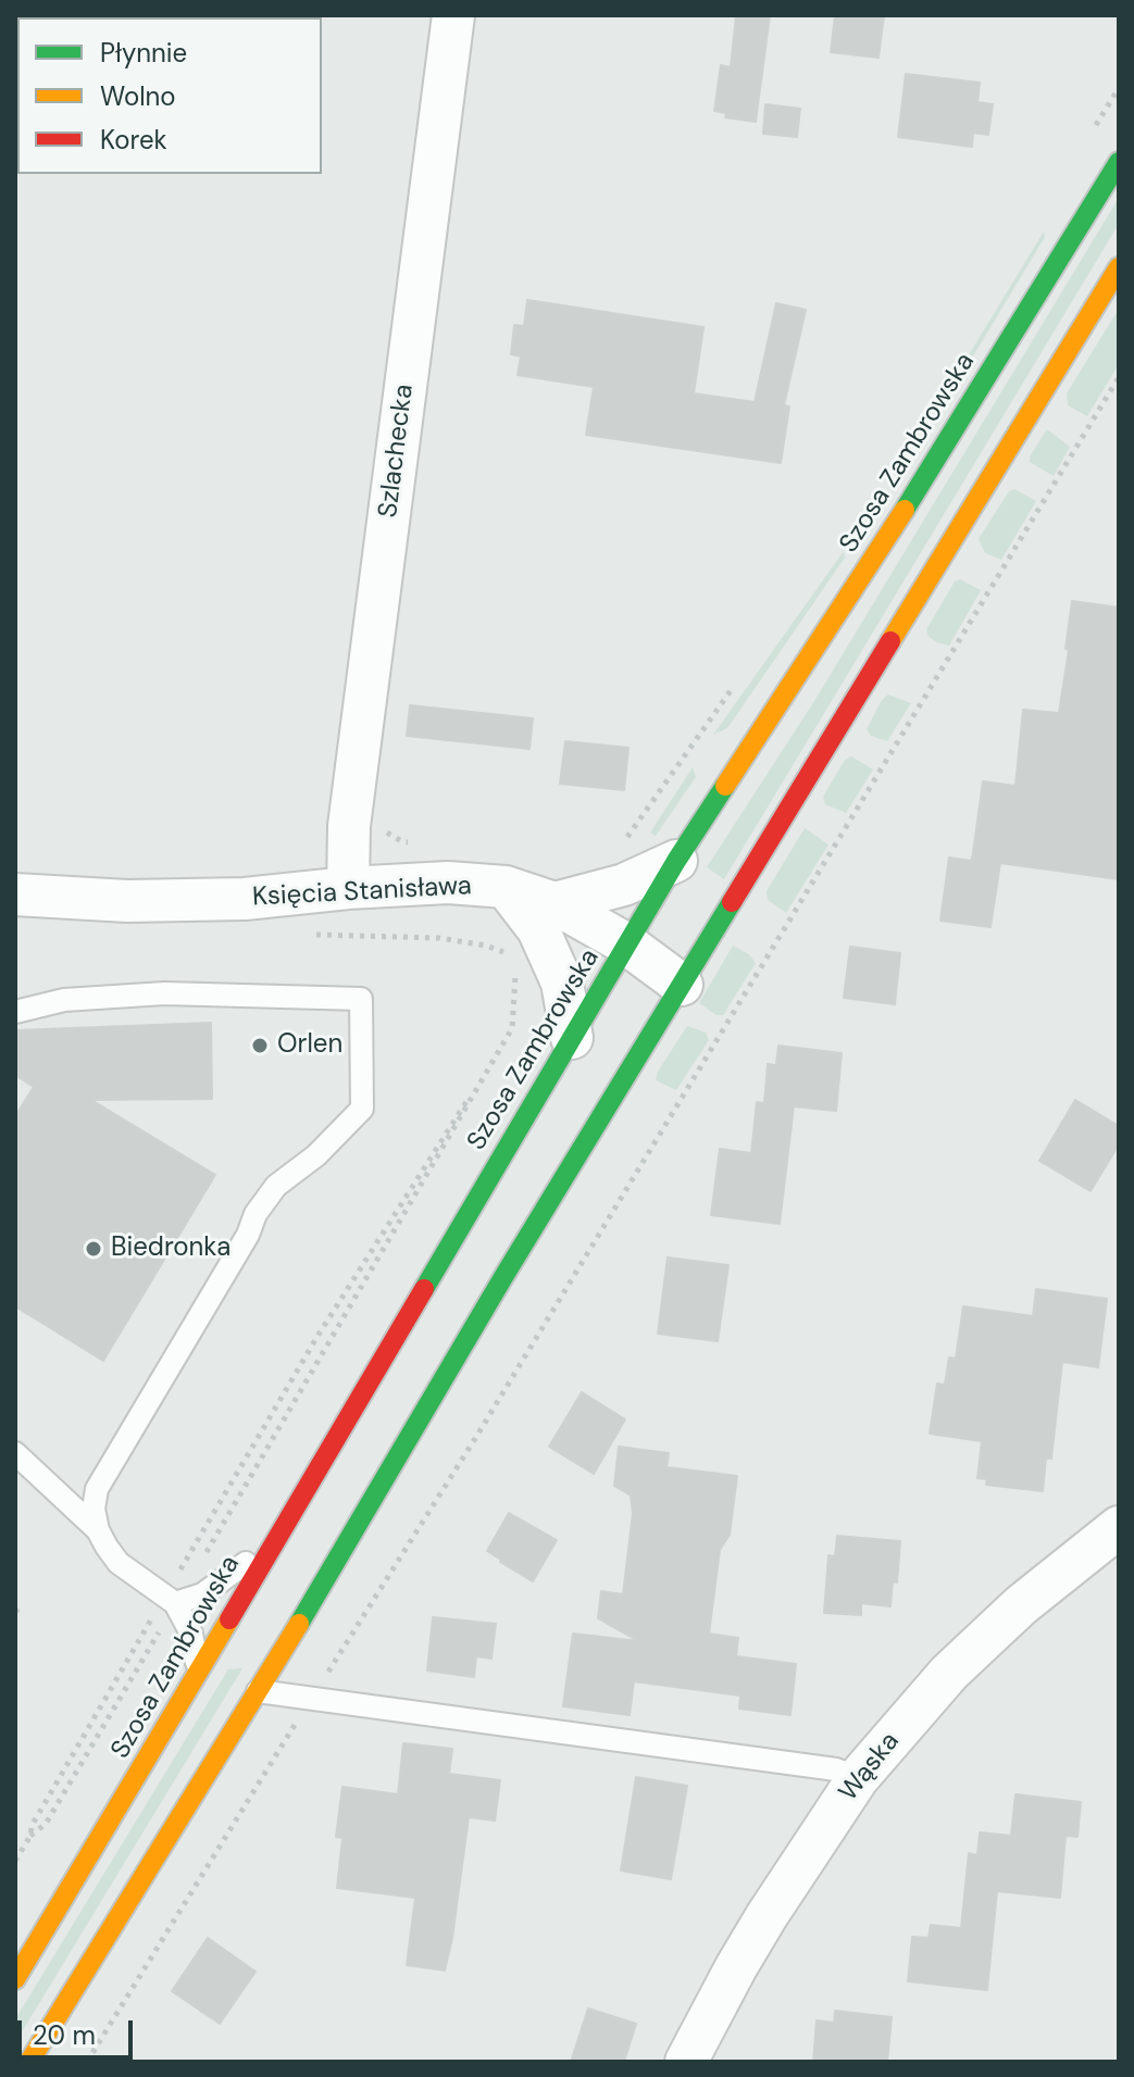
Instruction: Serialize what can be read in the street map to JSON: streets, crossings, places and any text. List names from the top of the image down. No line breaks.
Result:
{"streets":{"main road":["Szosa Zambrowska"],"street":["Szlachecka","Księcia Stanisława","Wąska"]},"crossings":[["Szlachecka","Księcia Stanisława"],["Szosa Zambrowska","Księcia Stanisława"]],"places":["Orlen","Biedronka"],"legend":["Płynnie","Wolno","Korek"],"scale_bar":"20 m"}
